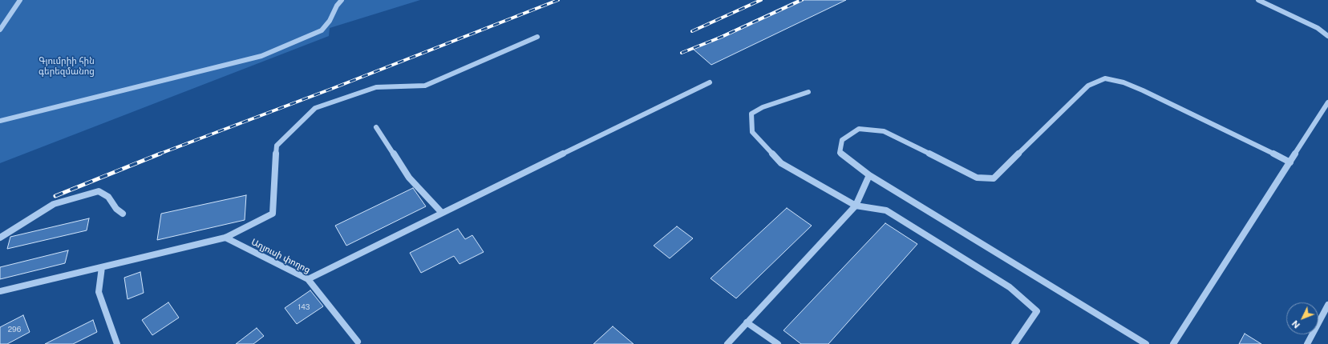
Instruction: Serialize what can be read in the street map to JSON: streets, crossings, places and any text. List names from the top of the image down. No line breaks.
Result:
{"streets":{"street":["Աղյուսի փողոց"]},"parks":["Գյումրիի հին գերեզմանոց"],"house_numbers":["143","296"],"north":"bottom left"}
